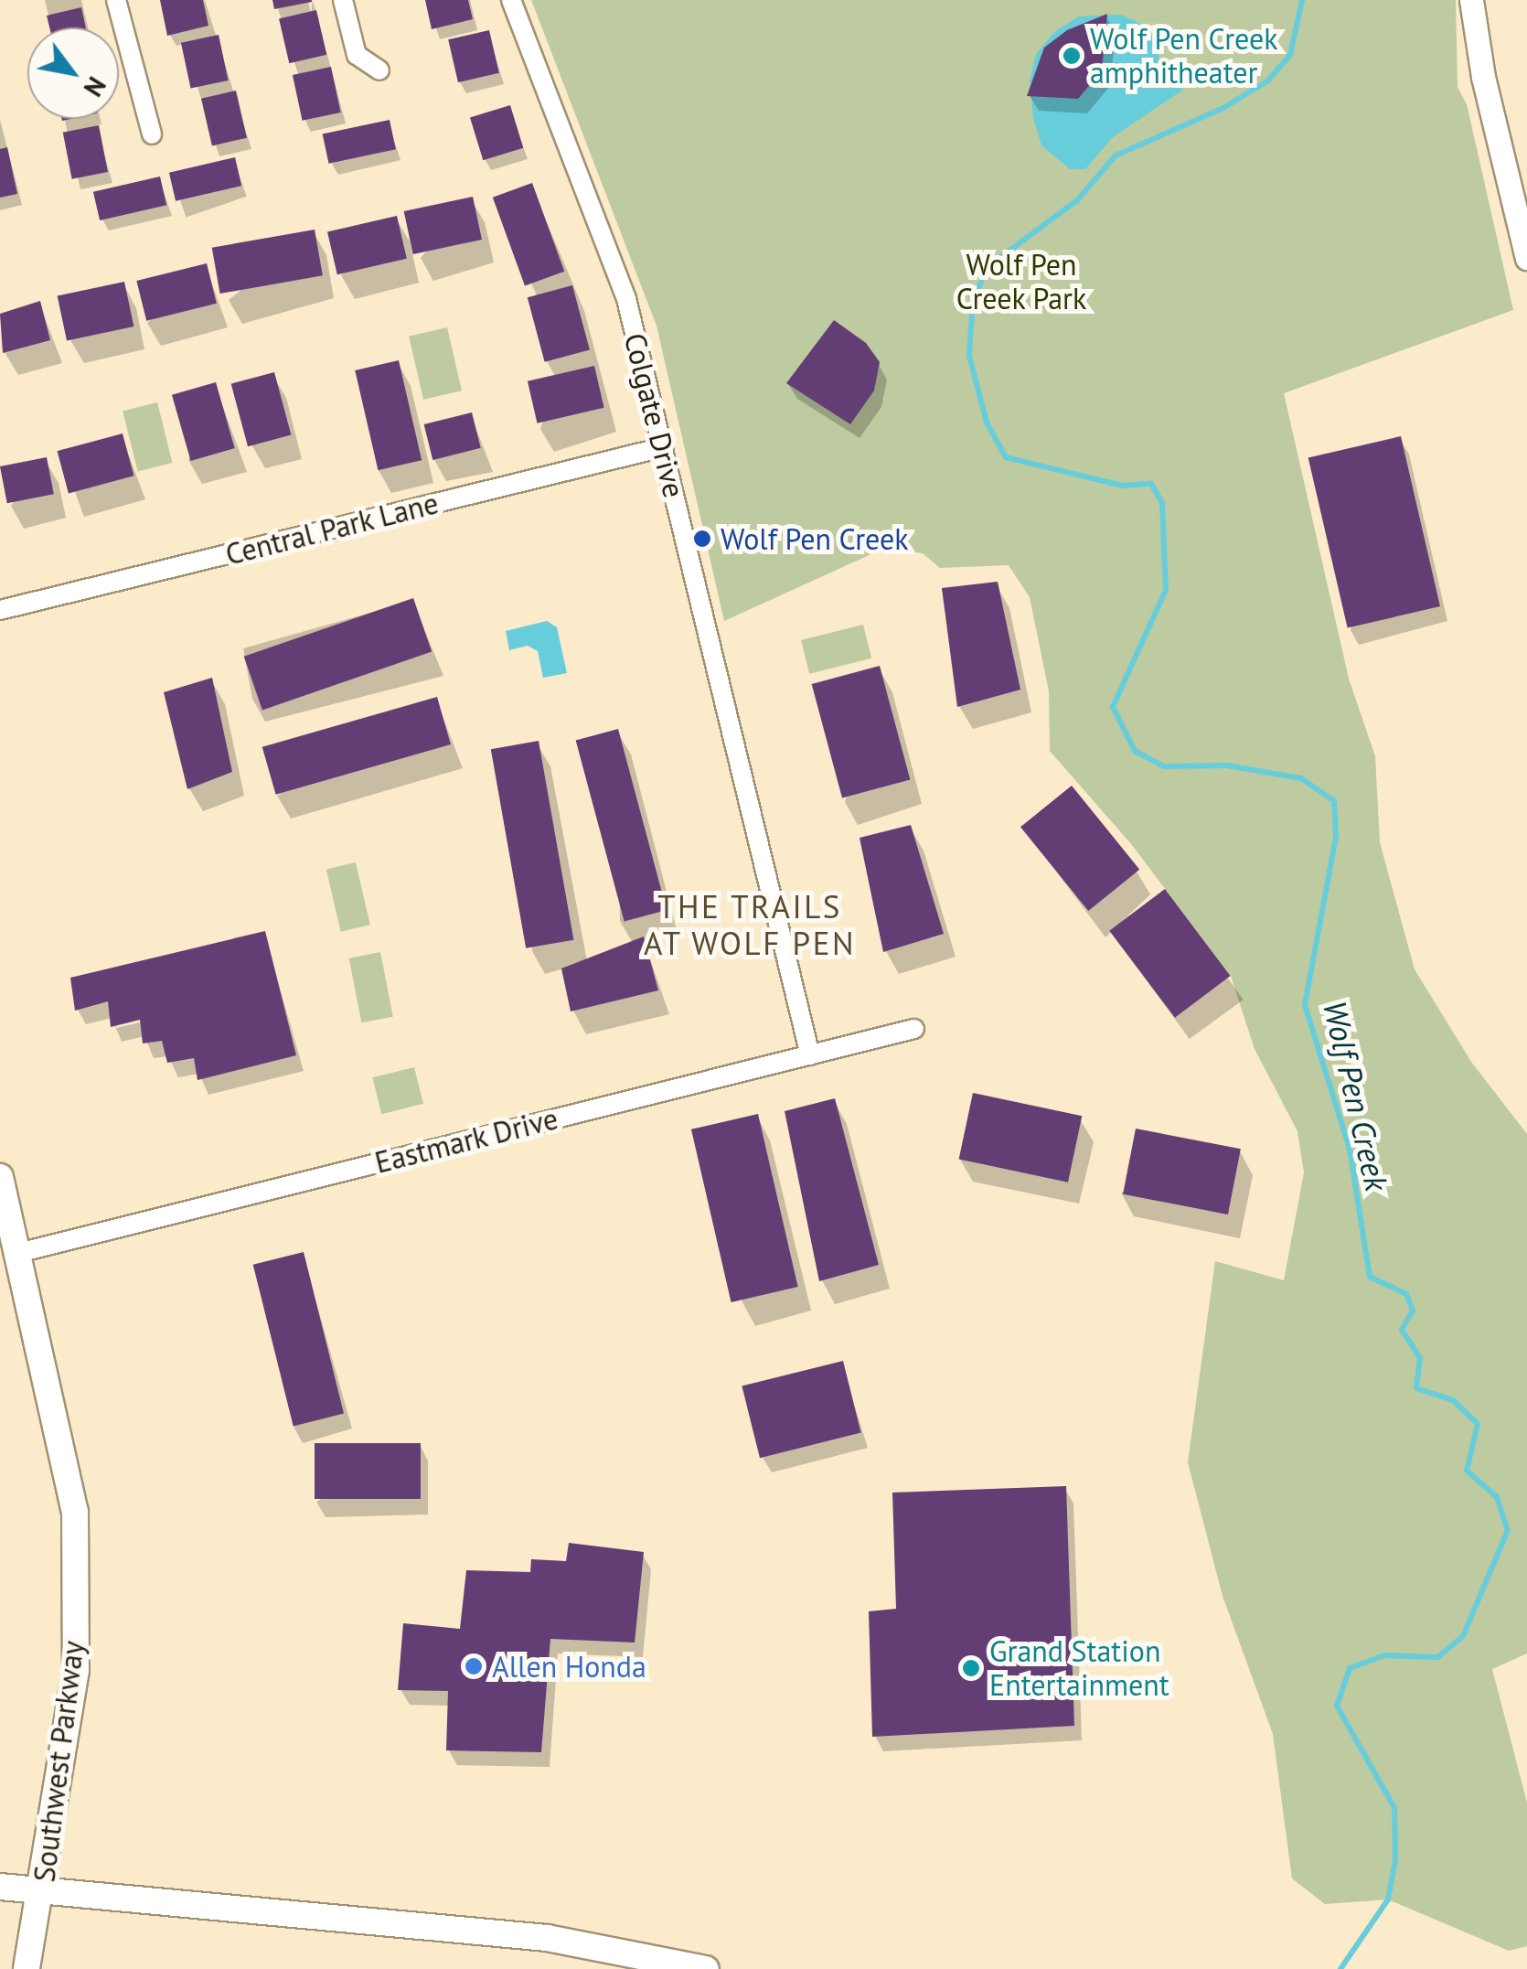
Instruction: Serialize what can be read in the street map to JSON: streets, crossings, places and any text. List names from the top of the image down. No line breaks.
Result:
{"streets":{"main road":["Southwest Parkway"],"street":["Colgate Drive","Central Park Lane","Eastmark Drive"]},"crossings":[["Colgate Drive","Central Park Lane"],["Colgate Drive","Eastmark Drive"],["Eastmark Drive","Southwest Parkway"]],"districts":["THE TRAILS AT WOLF PEN"],"water":["Wolf Pen Creek"],"parks":["Wolf Pen Creek Park"],"places":["Wolf Pen Creek amphitheater","Wolf Pen Creek","Allen Honda","Grand Station Entertainment"],"north":"bottom right"}
